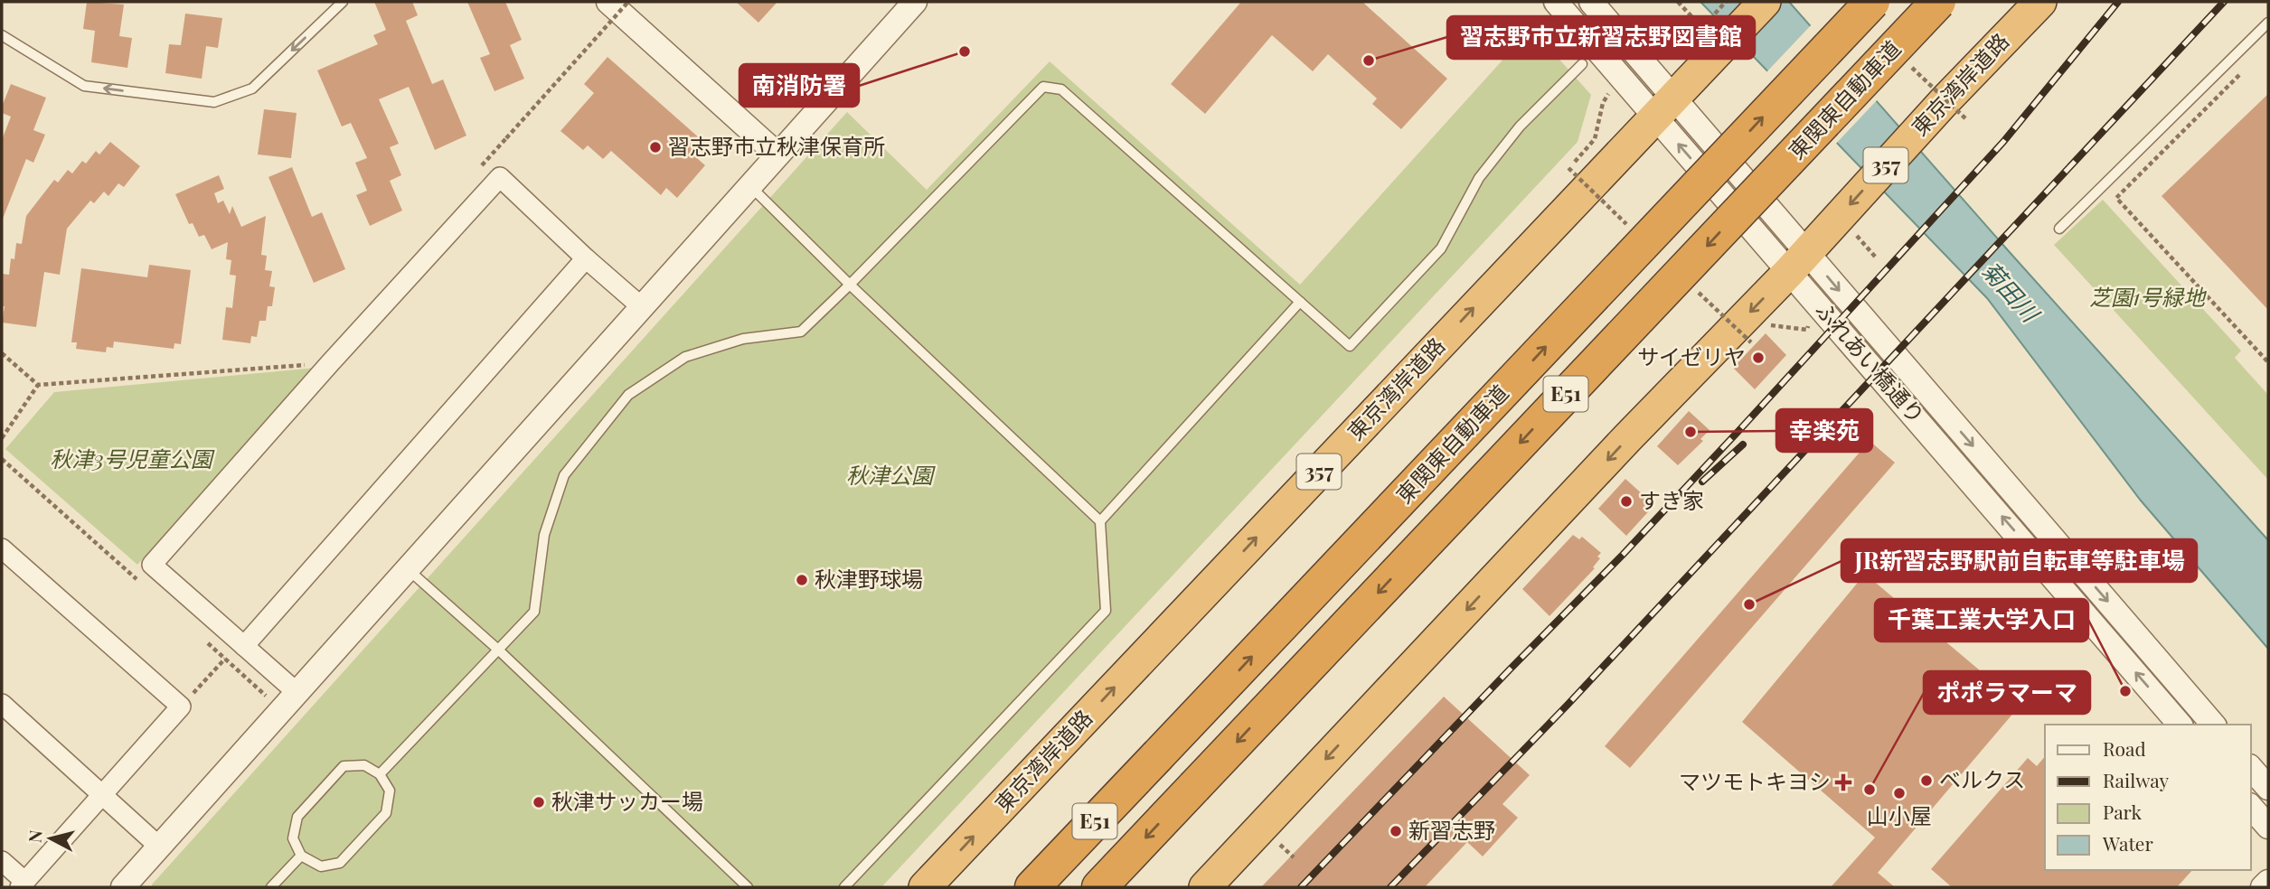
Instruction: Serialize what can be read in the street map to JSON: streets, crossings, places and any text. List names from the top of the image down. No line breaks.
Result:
{"streets":{"highway":["東京湾岸道路","東関東自動車道","357","E51"],"street":["ふれあい橋通り"]},"crossings":[["東京湾岸道路","ふれあい橋通り"]],"water":["菊田川"],"parks":["芝園1号緑地","秋津3号児童公園","秋津公園"],"places":{"other":["南消防署","習志野市立新習志野図書館","習志野市立秋津保育所","サイゼリヤ","幸楽苑","すき家","秋津野球場","JR新習志野駅前自転車等駐車場","千葉工業大学入口","ベルクス","ポポラマーマ","山小屋","秋津サッカー場","新習志野"],"health":["マツモトキヨシ"]},"legend":["Road","Railway","Park","Water"],"north":"left"}
